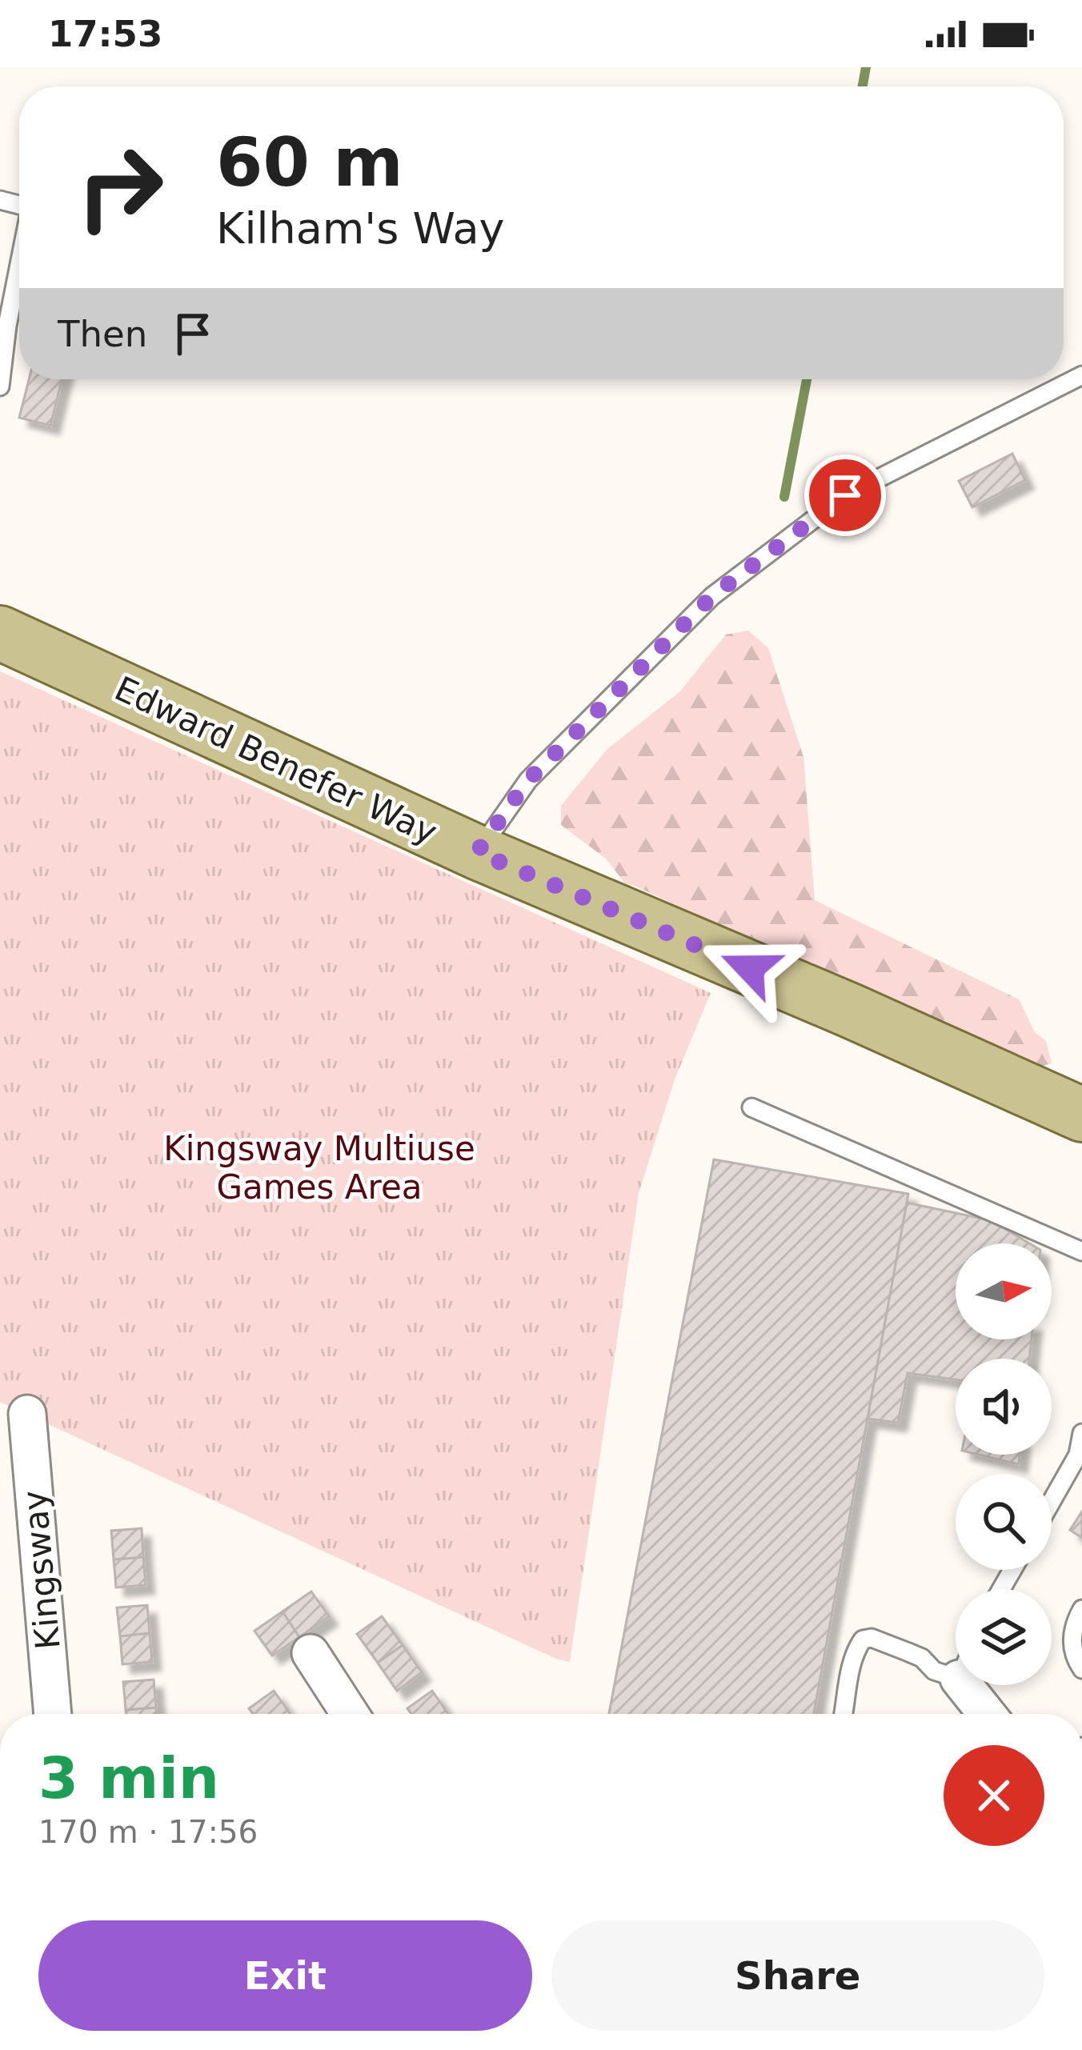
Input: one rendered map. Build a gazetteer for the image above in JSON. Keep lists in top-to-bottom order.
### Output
{
  "streets": {
    "main road": ["Edward Benefer Way"],
    "street": ["Kingsway"]
  },
  "parks": ["Kingsway Multiuse Games Area"],
  "north": "right",
  "page": {
    "status": "17:53",
    "turn": ["60 m", "Kilham's Way"],
    "then": "Then",
    "heading": ["3 min", "170 m · 17:56"],
    "buttons": ["Exit", "Share"]
  }
}
